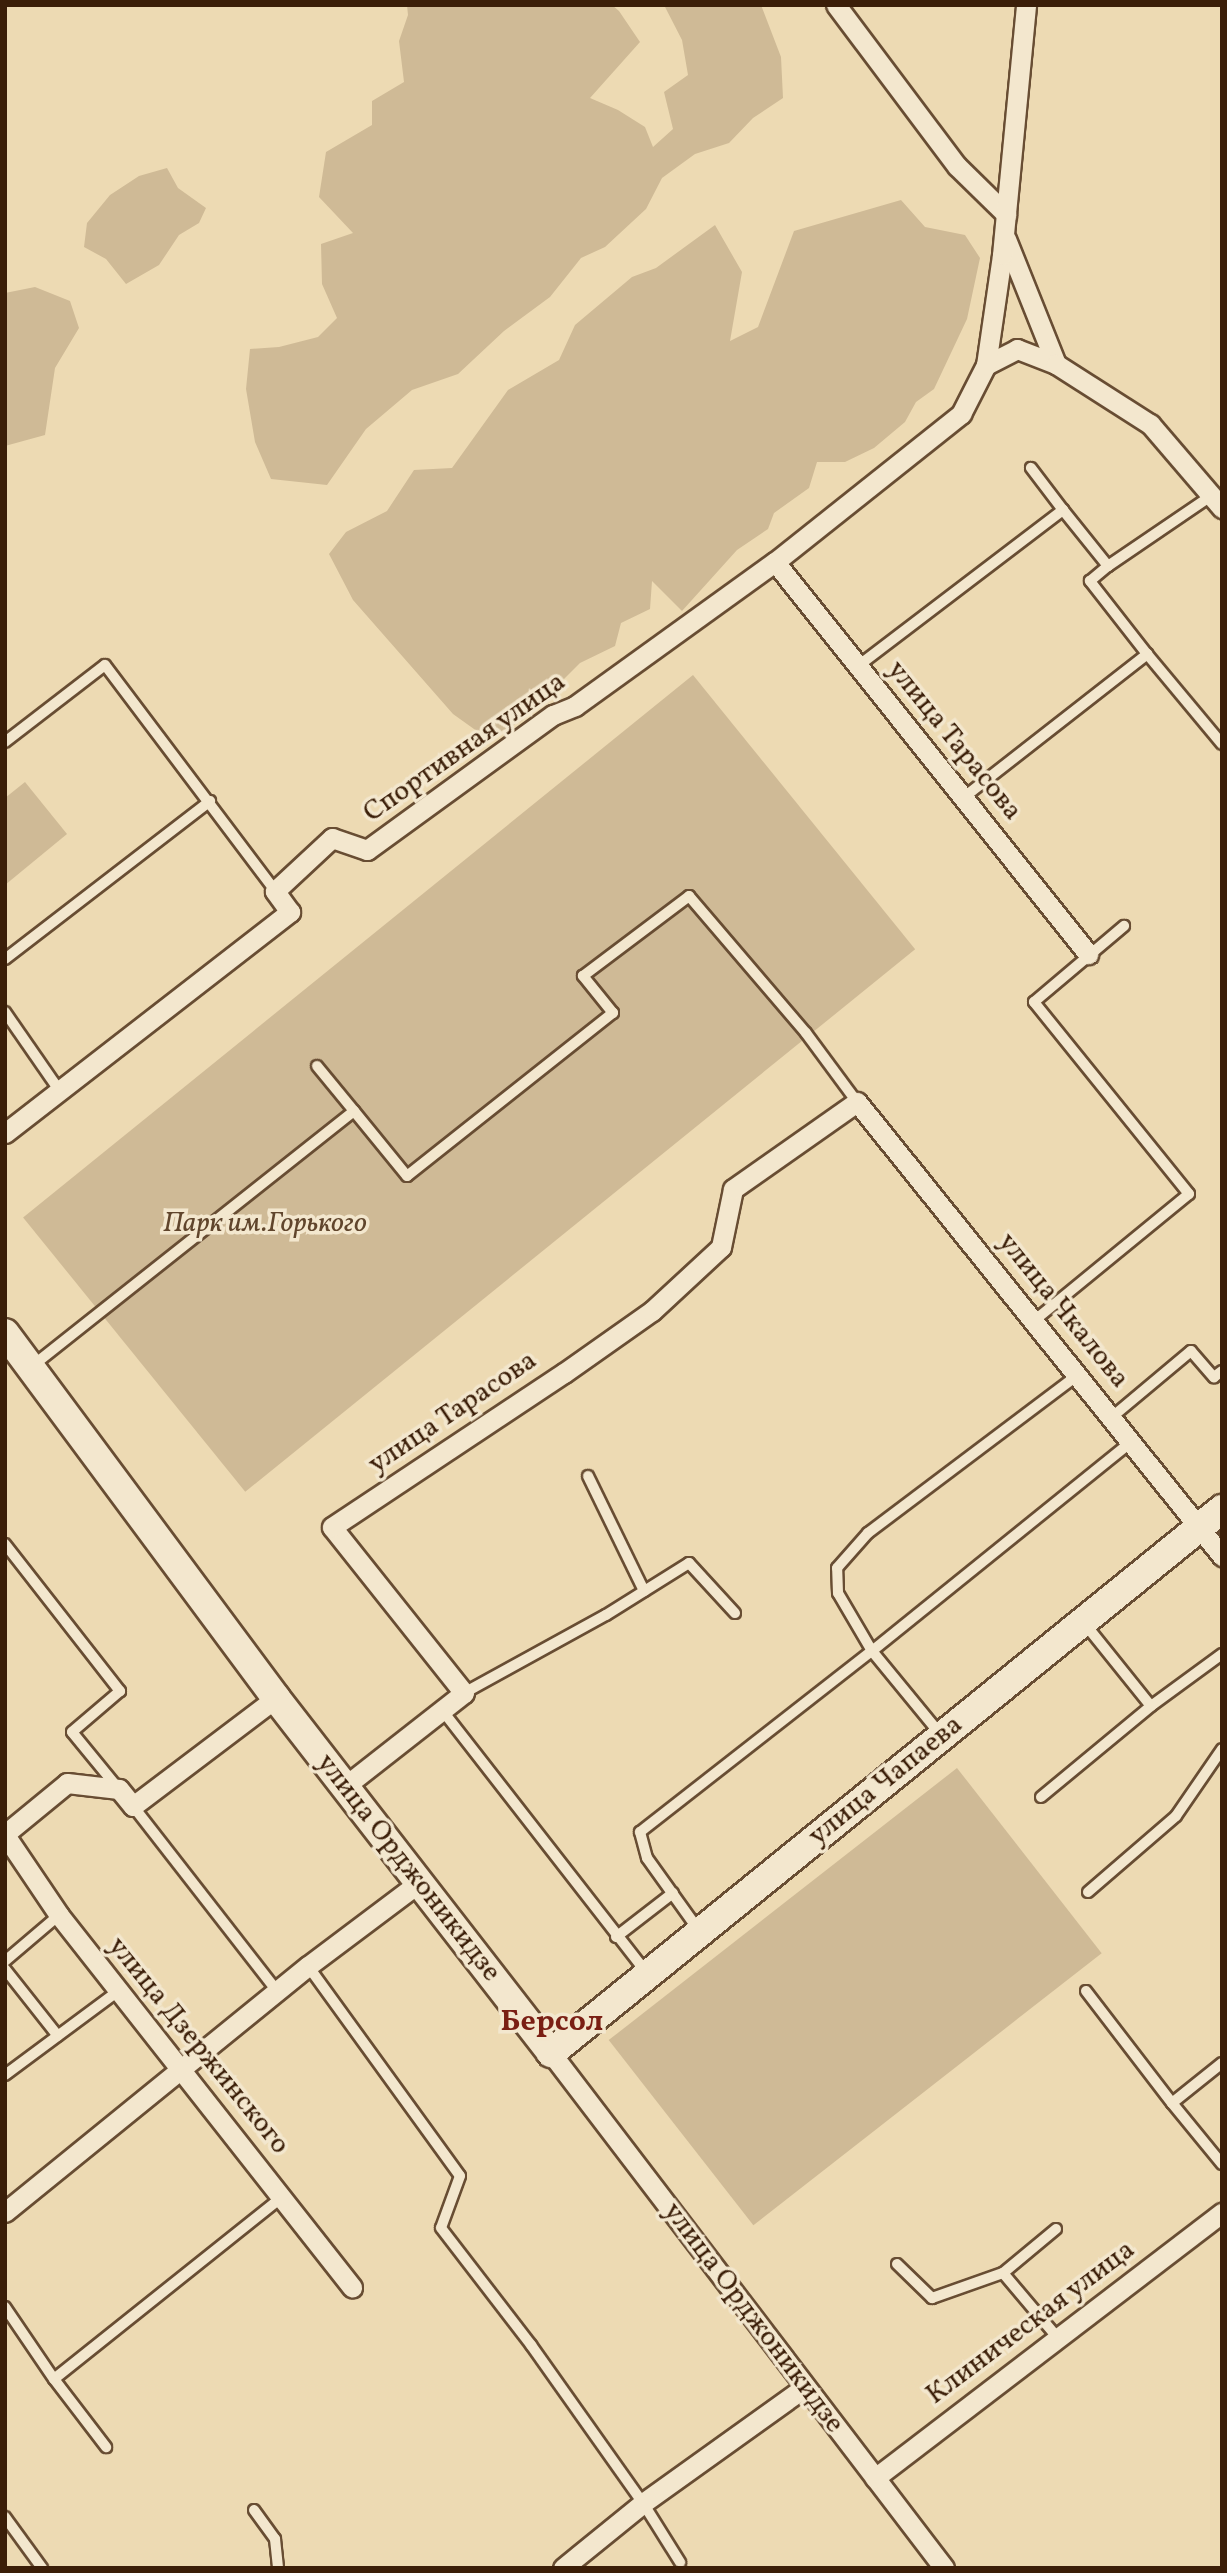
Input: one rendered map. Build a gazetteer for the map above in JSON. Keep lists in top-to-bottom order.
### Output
{
  "streets": {
    "street": [
      "улица Тарасова",
      "Спортивная улица",
      "улица Чкалова",
      "улица Чапаева",
      "улица Орджоникидзе",
      "улица Дзержинского",
      "Клиническая улица"
    ]
  },
  "crossings": [
    ["улица Тарасова", "Спортивная улица"],
    ["улица Тарасова", "улица Чкалова"],
    ["улица Чкалова", "улица Чапаева"],
    ["улица Чапаева", "улица Орджоникидзе"],
    ["улица Орджоникидзе", "Клиническая улица"]
  ],
  "districts": ["Берсол"],
  "parks": ["Парк им.Горького"]
}
